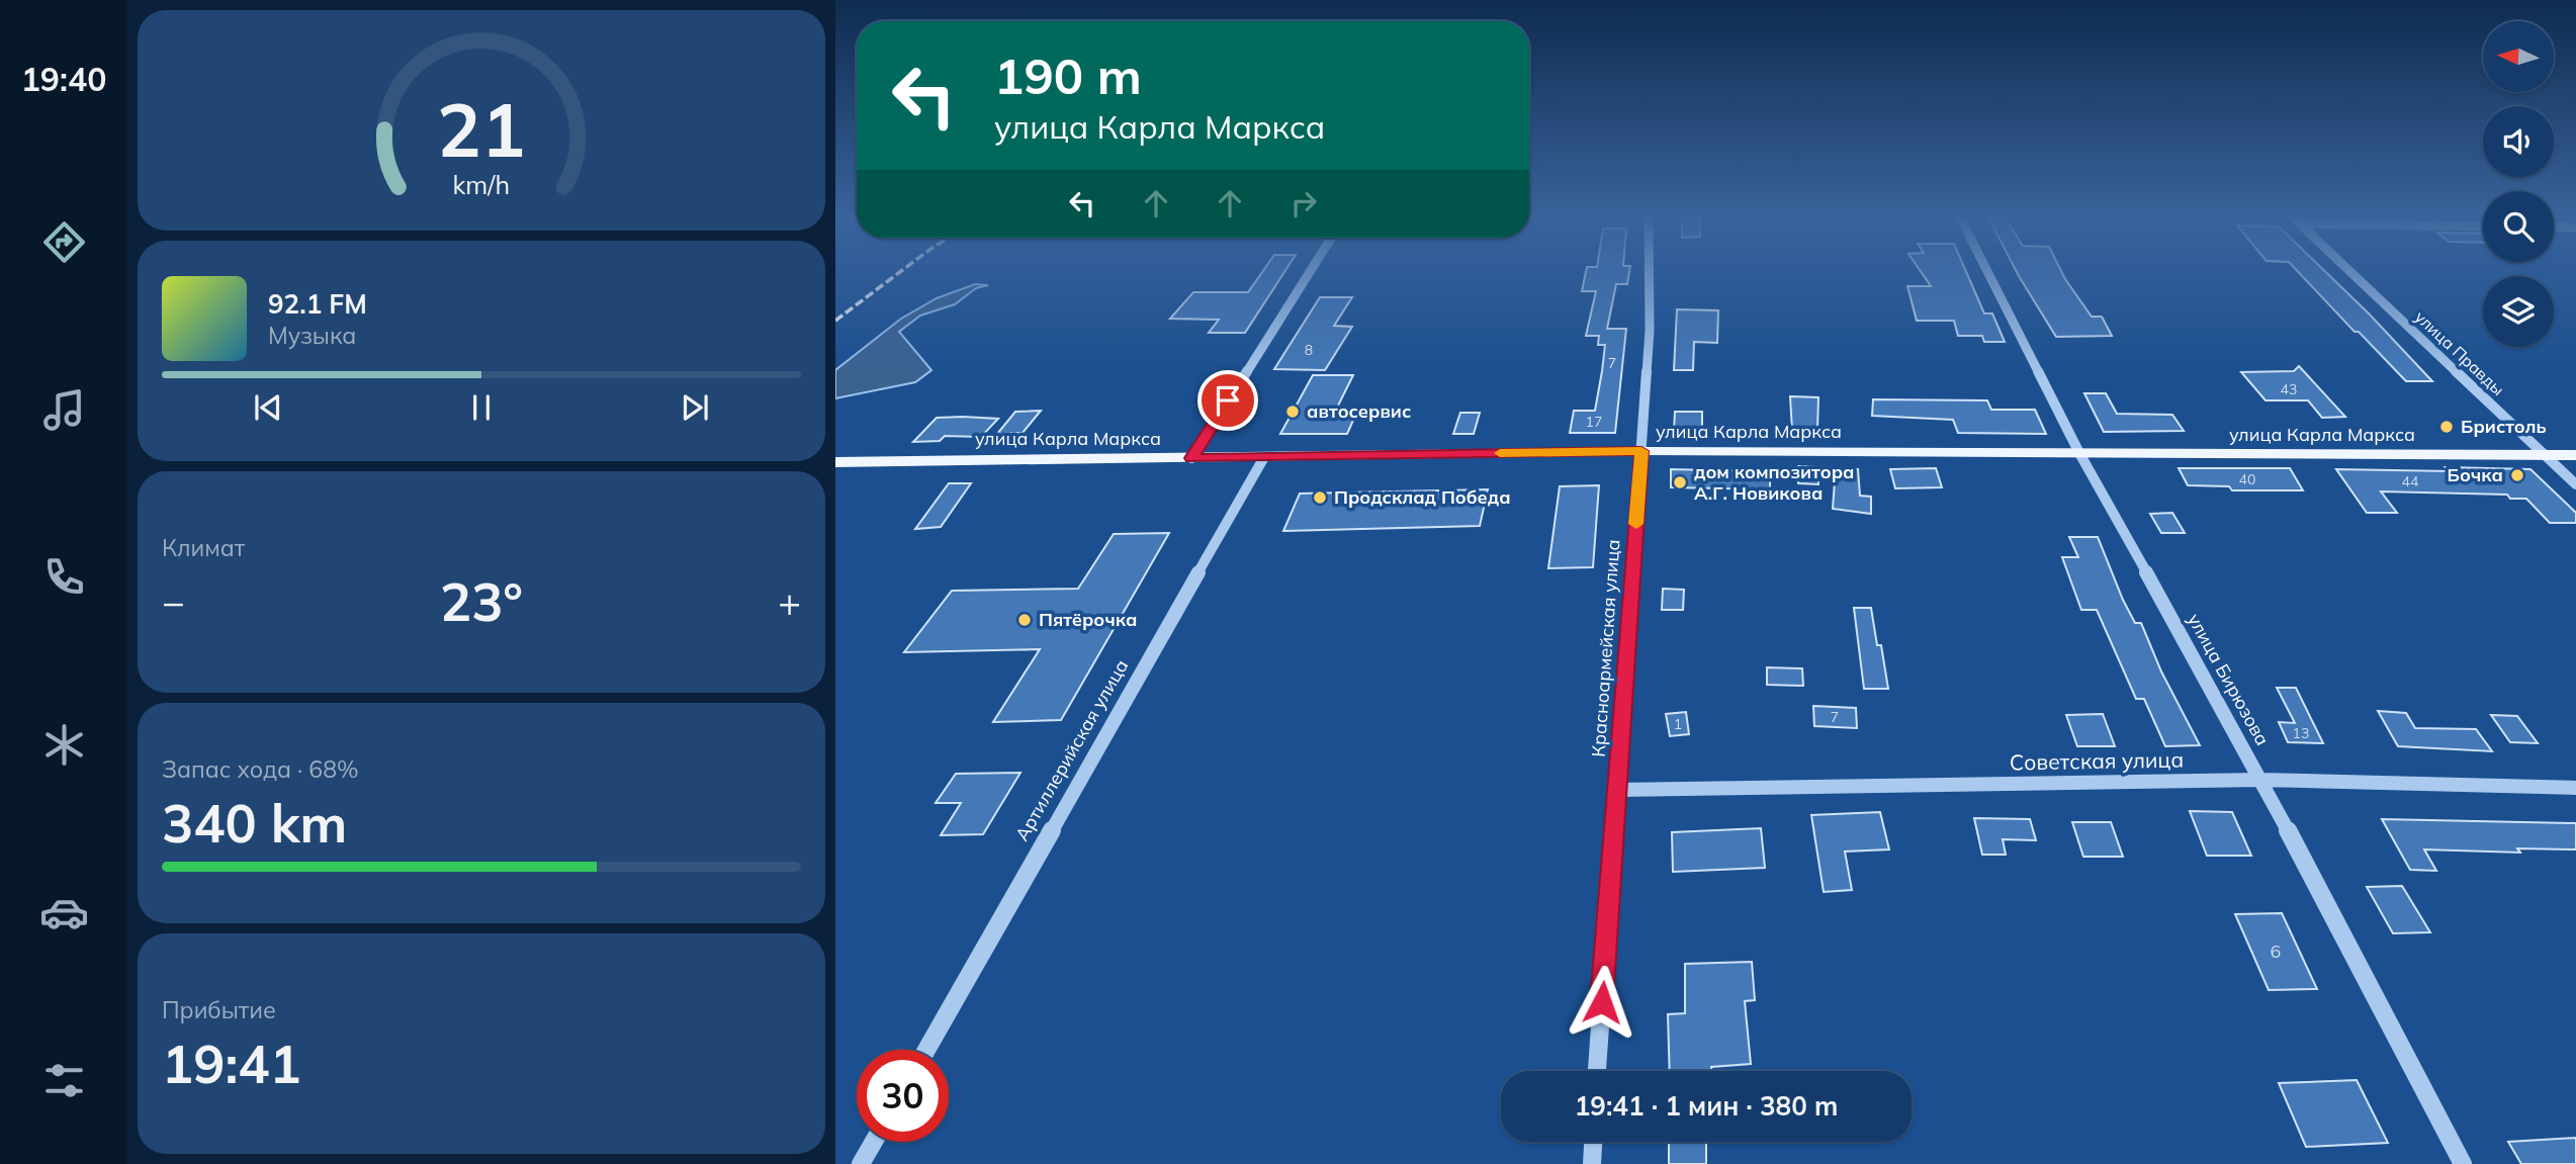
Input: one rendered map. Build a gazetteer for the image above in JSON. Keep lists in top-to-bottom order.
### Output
{
  "streets": {
    "main road": ["улица Карла Маркса"],
    "street": [
      "улица Правды",
      "Красноармейская улица",
      "улица Бирюзова",
      "Артиллерийская улица",
      "Советская улица"
    ]
  },
  "crossings": [
    ["улица Правды", "улица Карла Маркса"],
    ["улица Карла Маркса", "Красноармейская улица"],
    ["улица Карла Маркса", "улица Бирюзова"],
    ["улица Карла Маркса", "Артиллерийская улица"],
    ["Красноармейская улица", "Советская улица"],
    ["улица Бирюзова", "Советская улица"]
  ],
  "places": [
    "автосервис",
    "Бристоль",
    "Бочка",
    "дом композитора А.Г. Новикова",
    "Продсклад Победа",
    "Пятёрочка"
  ],
  "house_numbers": [
    "8",
    "7",
    "43",
    "17",
    "40",
    "44",
    "7",
    "1",
    "13",
    "6"
  ],
  "north": "left",
  "page": {
    "tabs": "19:40",
    "turn": ["190 m", "улица Карла Маркса"],
    "song": ["92.1 FM", "Музыка"],
    "tile": [
      "Климат",
      ["Запас хода · 68%", "340 km"],
      ["Прибытие", "19:41"]
    ],
    "heat": ["−", "23°", "+"],
    "limit": "30",
    "trip": "19:41 · 1 мин · 380 m",
    "gauge": ["21", "km/h"]
  }
}
